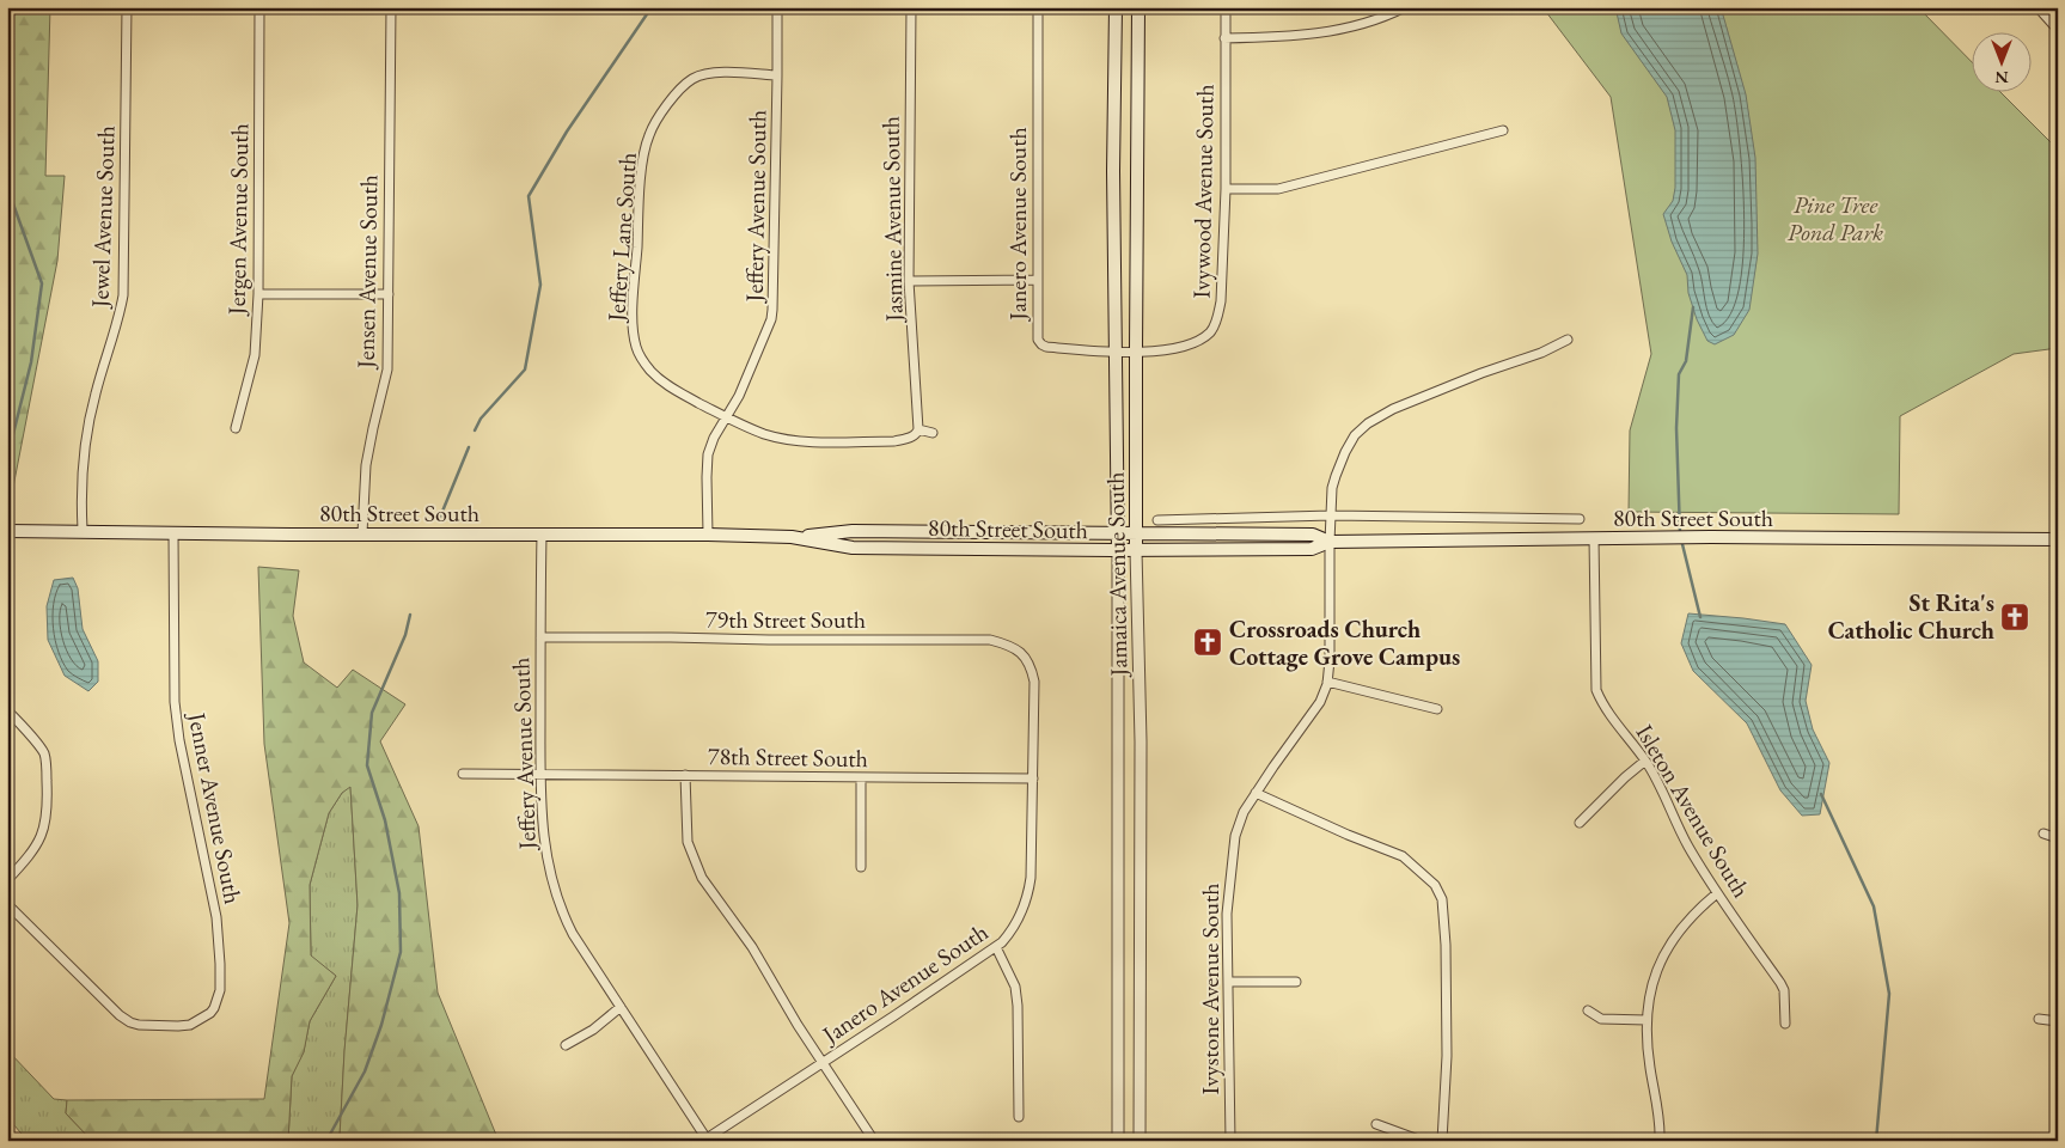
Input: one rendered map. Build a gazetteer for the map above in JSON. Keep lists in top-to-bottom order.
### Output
{
  "streets": {
    "main road": ["80th Street South", "Jamaica Avenue South"],
    "street": [
      "Ivywood Avenue South",
      "Jeffery Avenue South",
      "Jewel Avenue South",
      "Jergen Avenue South",
      "Jasmine Avenue South",
      "Janero Avenue South",
      "Jeffery Lane South",
      "Jensen Avenue South",
      "79th Street South",
      "78th Street South",
      "Jenner Avenue South",
      "Isleton Avenue South",
      "Ivystone Avenue South"
    ]
  },
  "crossings": [
    ["Ivywood Avenue South", "Janero Avenue South"],
    ["Ivywood Avenue South", "Jamaica Avenue South"],
    ["Jeffery Avenue South", "Janero Avenue South"],
    ["Jeffery Avenue South", "Jeffery Lane South"],
    ["Jeffery Avenue South", "80th Street South"],
    ["Jeffery Avenue South", "79th Street South"],
    ["Jeffery Avenue South", "78th Street South"],
    ["Jewel Avenue South", "80th Street South"],
    ["Jasmine Avenue South", "Jeffery Lane South"],
    ["Janero Avenue South", "Jamaica Avenue South"],
    ["Janero Avenue South", "79th Street South"],
    ["Janero Avenue South", "78th Street South"],
    ["Jensen Avenue South", "80th Street South"],
    ["80th Street South", "Jamaica Avenue South"],
    ["80th Street South", "Jenner Avenue South"],
    ["80th Street South", "Isleton Avenue South"],
    ["80th Street South", "Ivystone Avenue South"]
  ],
  "parks": ["Pine Tree Pond Park"],
  "places": {
    "church": ["St Rita's Catholic Church", "Crossroads Church Cottage Grove Campus"]
  },
  "north": "bottom"
}
